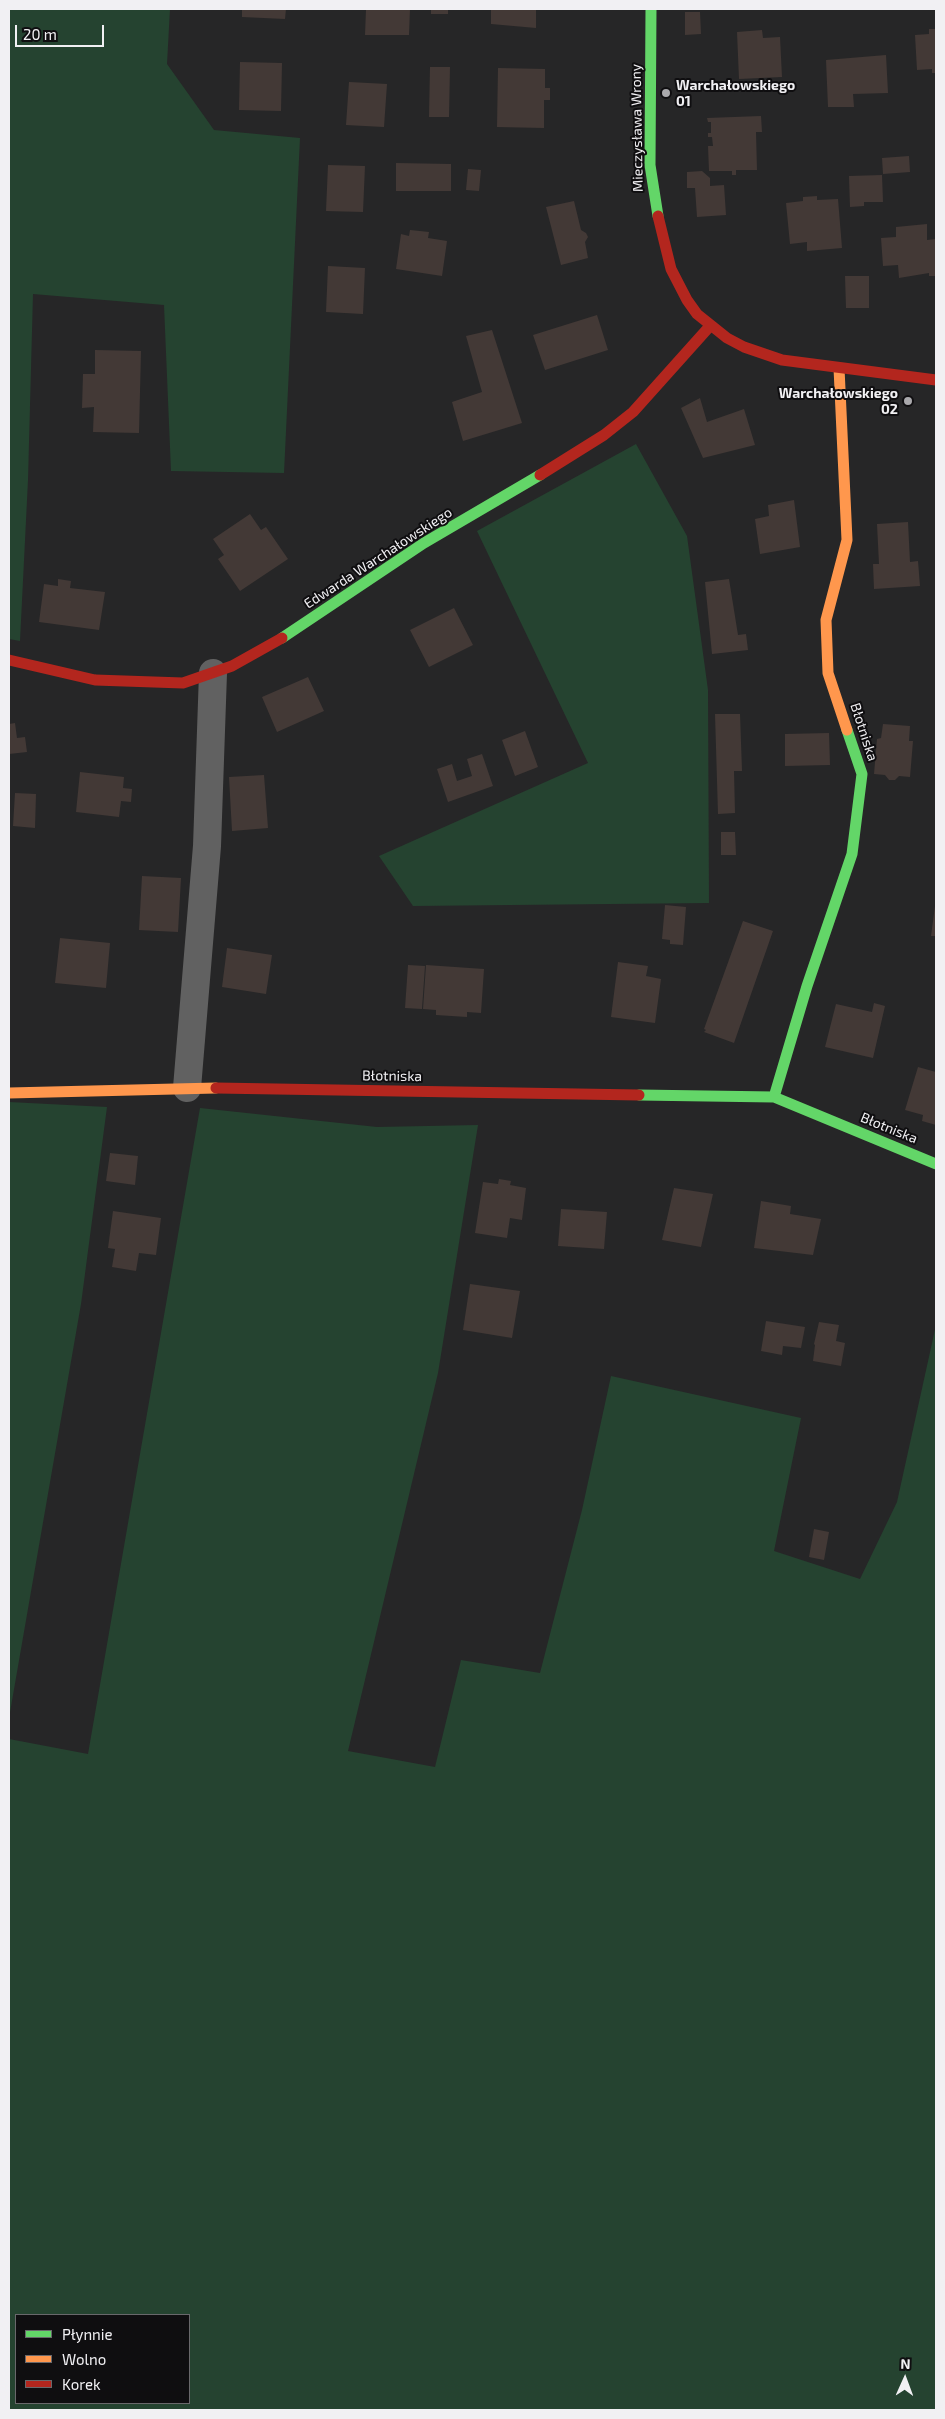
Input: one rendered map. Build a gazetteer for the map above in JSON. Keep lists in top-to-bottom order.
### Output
{
  "streets": {
    "street": ["Mieczysława Wrony", "Edwarda Warchałowskiego", "Błotniska"]
  },
  "crossings": [
    ["Mieczysława Wrony", "Edwarda Warchałowskiego"],
    ["Mieczysława Wrony", "Błotniska"]
  ],
  "places": ["Warchałowskiego 01", "Warchałowskiego 02"],
  "legend": ["Płynnie", "Wolno", "Korek"],
  "scale_bar": "20 m",
  "north": "top"
}
